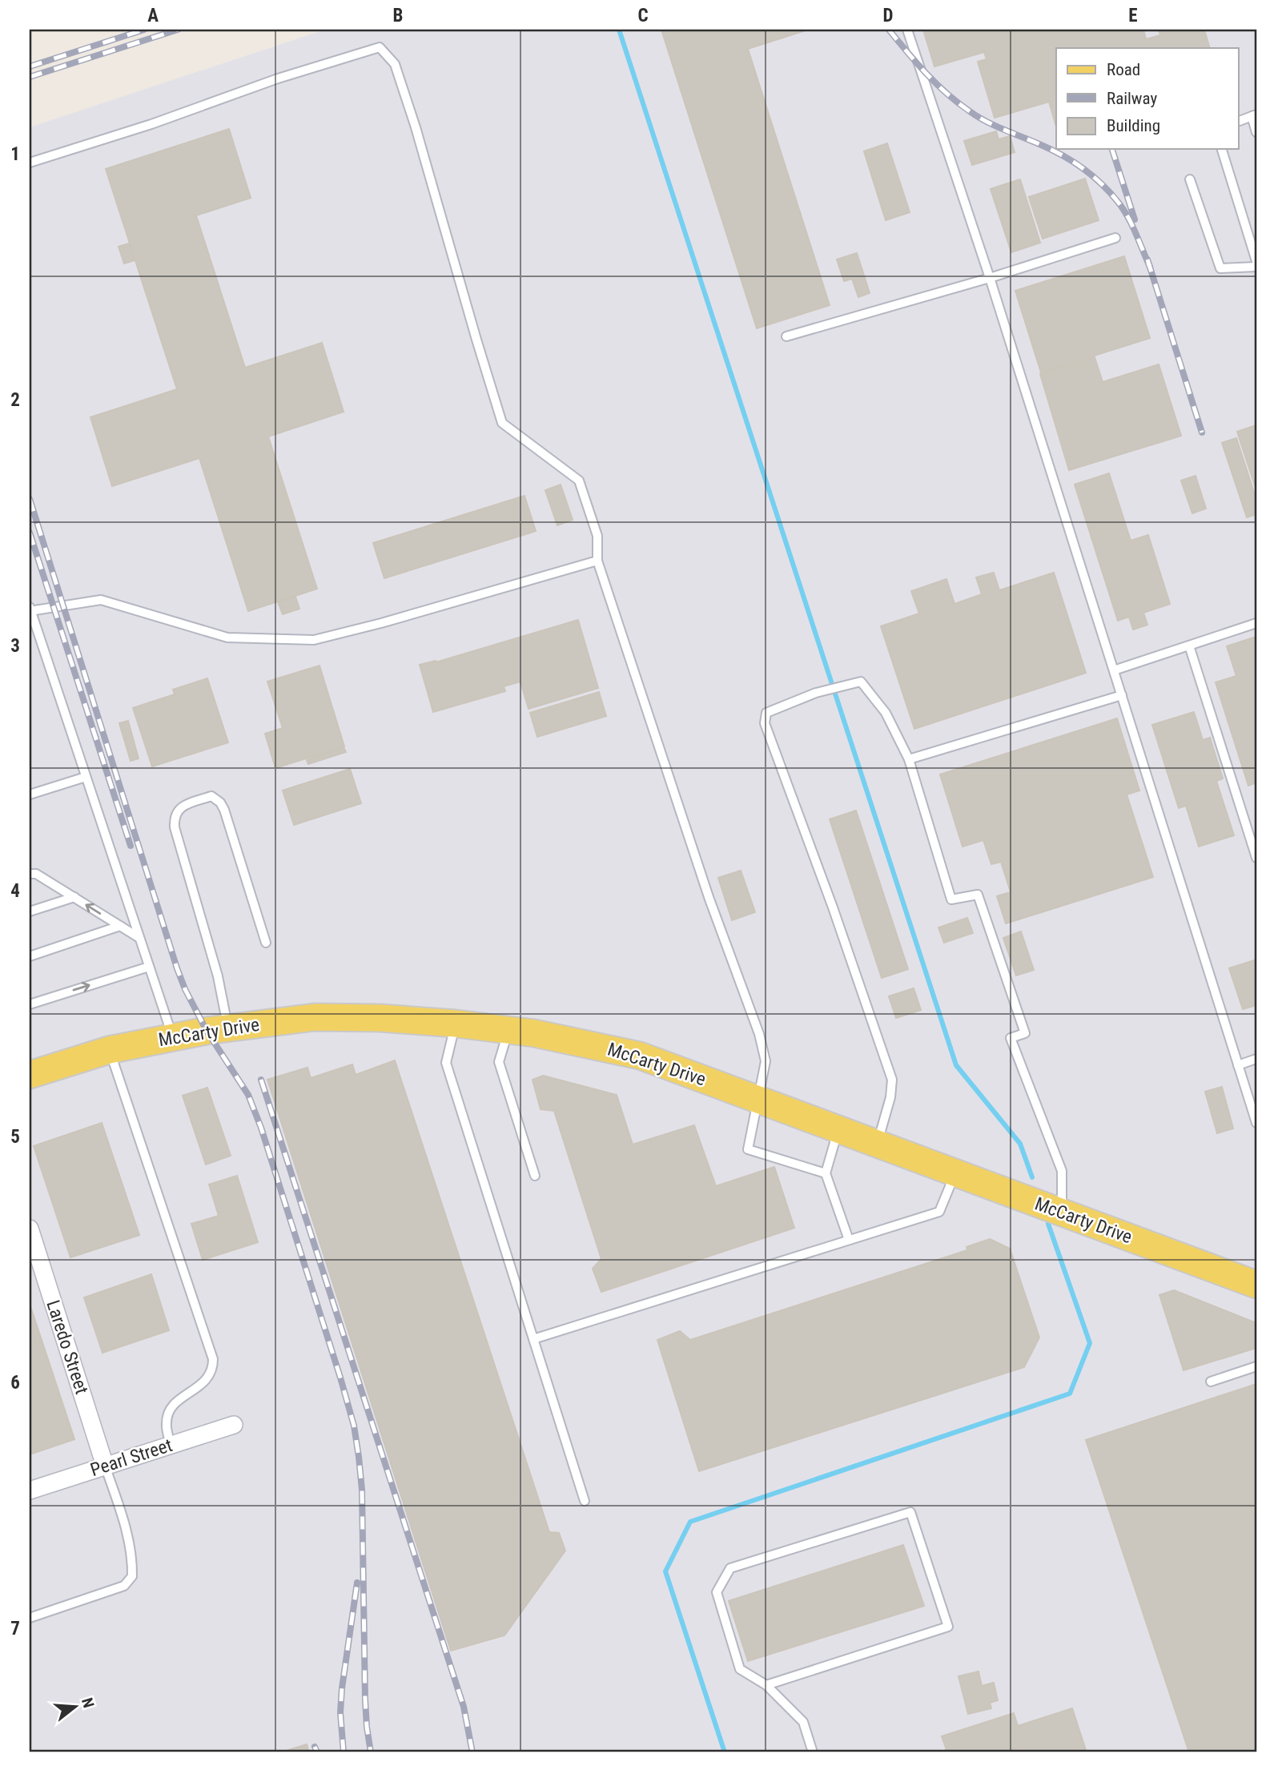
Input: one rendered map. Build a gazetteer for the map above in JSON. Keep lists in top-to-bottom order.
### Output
{
  "streets": {
    "main road": ["McCarty Drive"],
    "street": ["Laredo Street", "Pearl Street"]
  },
  "crossings": [
    ["Laredo Street", "Pearl Street"]
  ],
  "legend": ["Road", "Railway", "Building"],
  "north": "right",
  "grid": {
    "columns": [
      "A",
      "B",
      "C",
      "D",
      "E"
    ],
    "rows": [
      "1",
      "2",
      "3",
      "4",
      "5",
      "6",
      "7"
    ]
  }
}
